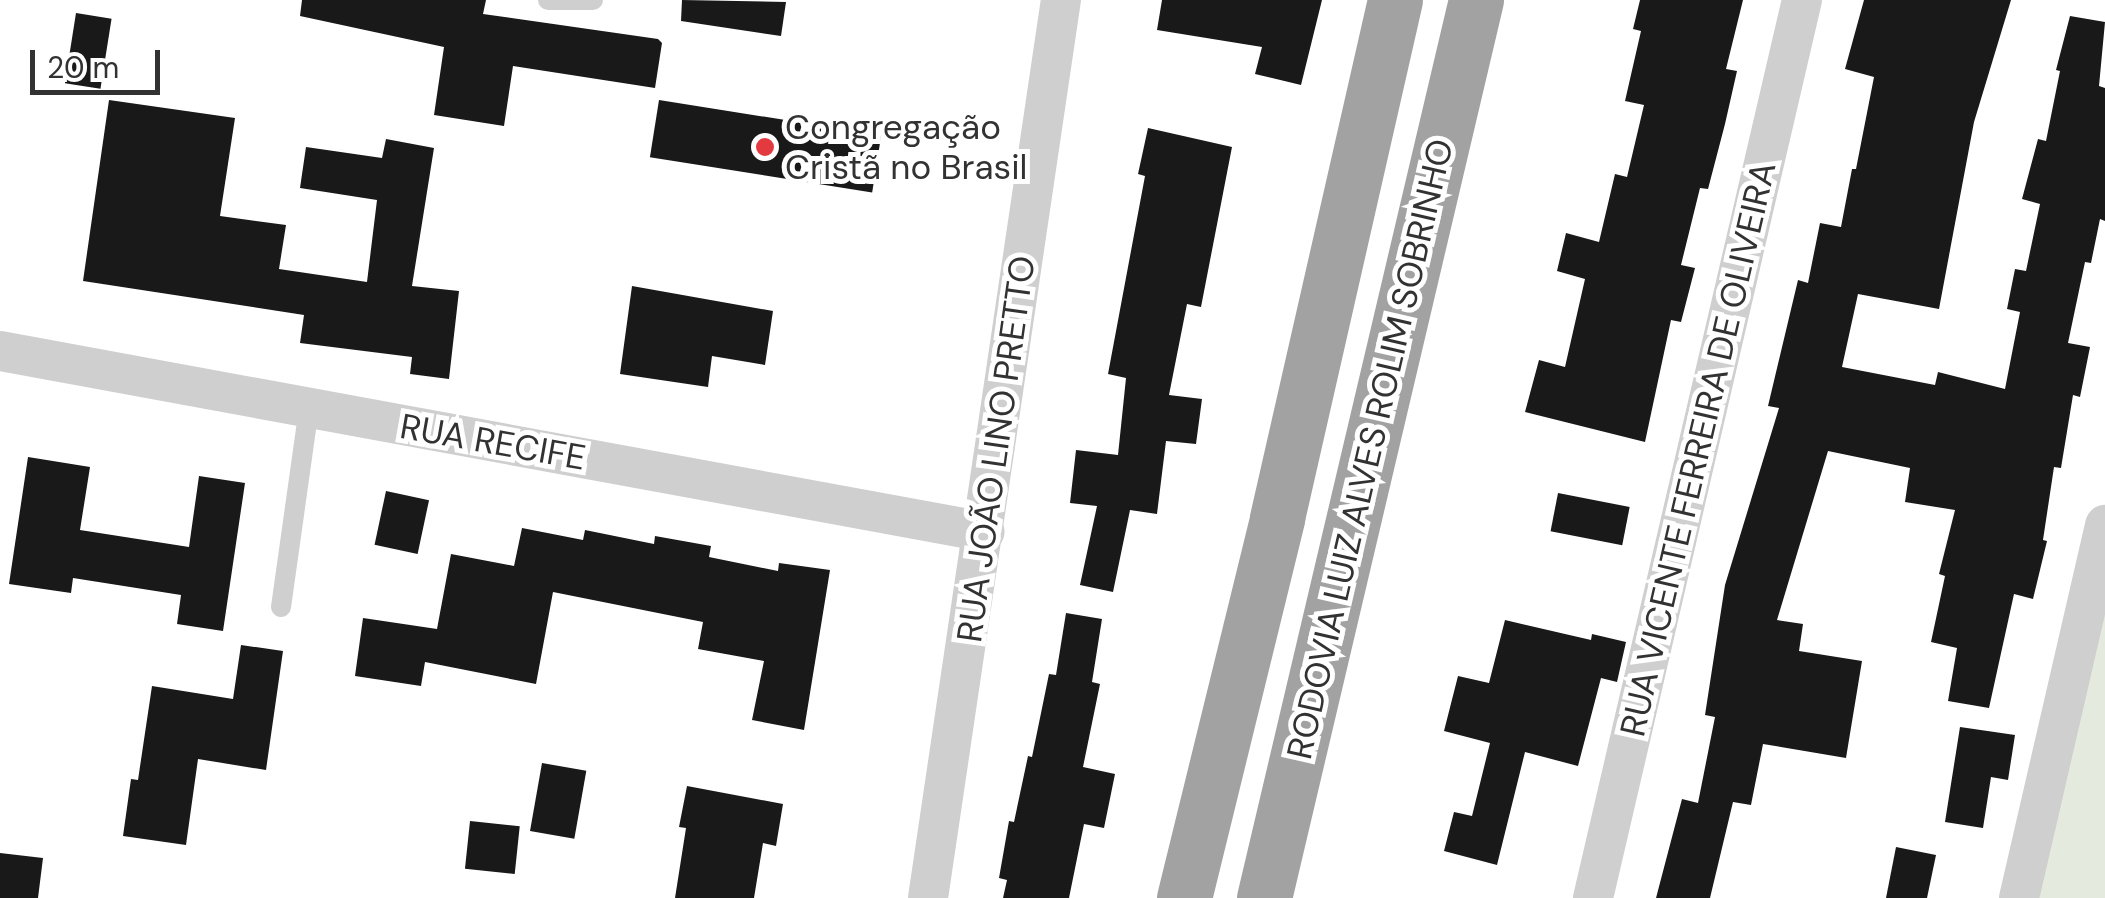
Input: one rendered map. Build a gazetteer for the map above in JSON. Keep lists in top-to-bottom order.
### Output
{
  "streets": {
    "highway": ["RODOVIA LUIZ ALVES ROLIM SOBRINHO"],
    "street": ["RUA RECIFE", "RUA JOÃO LINO PRETTO", "RUA VICENTE FERREIRA DE OLIVEIRA"]
  },
  "crossings": [
    ["RUA RECIFE", "RUA JOÃO LINO PRETTO"]
  ],
  "places": ["Congregação Cristã no Brasil"],
  "scale_bar": "20 m"
}
